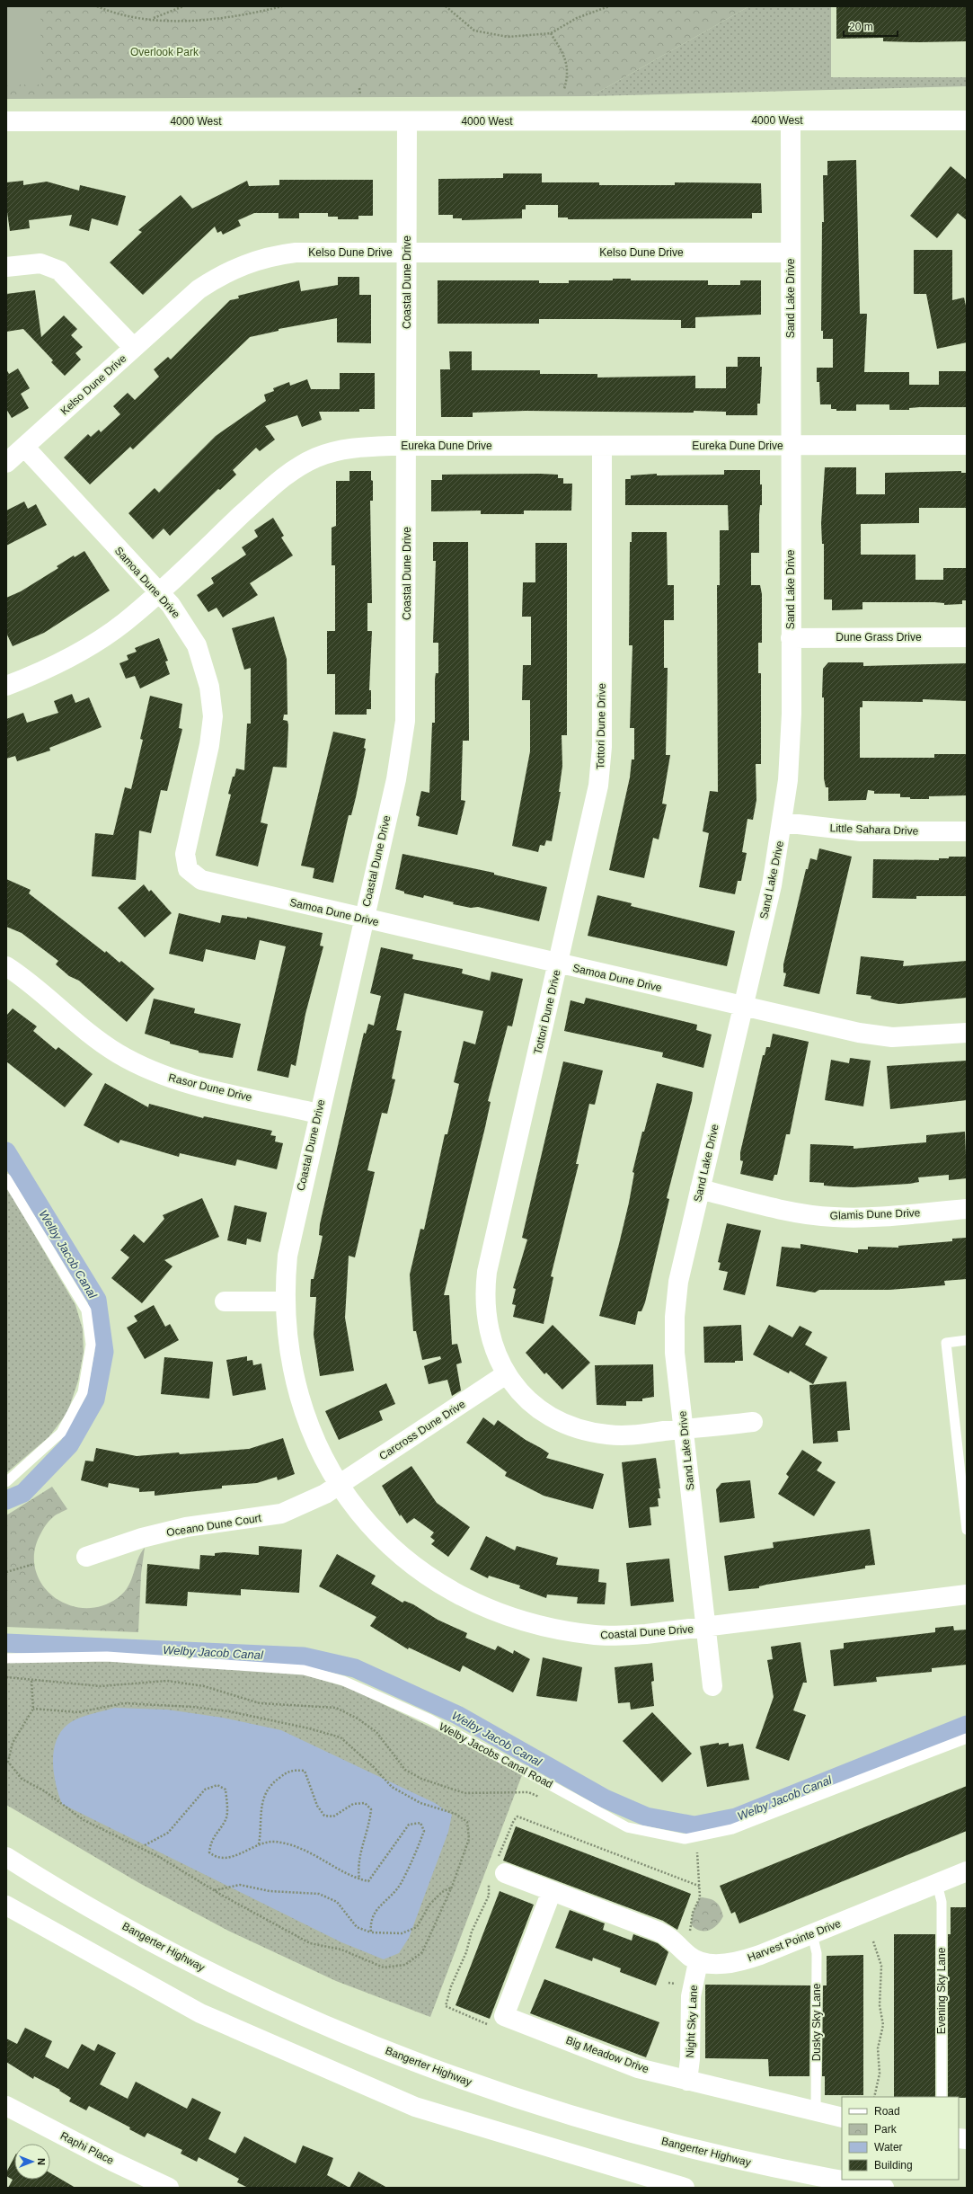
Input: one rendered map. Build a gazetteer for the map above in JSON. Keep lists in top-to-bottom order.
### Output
{
  "streets": {
    "main road": [
      "4000 West",
      "Kelso Dune Drive",
      "Coastal Dune Drive",
      "Sand Lake Drive",
      "Eureka Dune Drive",
      "Samoa Dune Drive",
      "Dune Grass Drive",
      "Tottori Dune Drive",
      "Little Sahara Drive",
      "Rasor Dune Drive",
      "Glamis Dune Drive",
      "Carcross Dune Drive",
      "Oceano Dune Court",
      "Harvest Pointe Drive",
      "Bangerter Highway",
      "Night Sky Lane",
      "Big Meadow Drive",
      "Raphi Place"
    ],
    "lane": ["Welby Jacobs Canal Road", "Evening Sky Lane", "Dusky Sky Lane"]
  },
  "crossings": [
    ["4000 West", "Coastal Dune Drive"],
    ["4000 West", "Sand Lake Drive"],
    ["Kelso Dune Drive", "Coastal Dune Drive"],
    ["Kelso Dune Drive", "Sand Lake Drive"],
    ["Kelso Dune Drive", "Samoa Dune Drive"],
    ["Coastal Dune Drive", "Sand Lake Drive"],
    ["Coastal Dune Drive", "Eureka Dune Drive"],
    ["Coastal Dune Drive", "Samoa Dune Drive"],
    ["Coastal Dune Drive", "Rasor Dune Drive"],
    ["Coastal Dune Drive", "Carcross Dune Drive"],
    ["Coastal Dune Drive", "Oceano Dune Court"],
    ["Sand Lake Drive", "Eureka Dune Drive"],
    ["Sand Lake Drive", "Samoa Dune Drive"],
    ["Sand Lake Drive", "Dune Grass Drive"],
    ["Sand Lake Drive", "Tottori Dune Drive"],
    ["Sand Lake Drive", "Little Sahara Drive"],
    ["Sand Lake Drive", "Glamis Dune Drive"],
    ["Eureka Dune Drive", "Samoa Dune Drive"],
    ["Eureka Dune Drive", "Tottori Dune Drive"],
    ["Samoa Dune Drive", "Tottori Dune Drive"],
    ["Tottori Dune Drive", "Carcross Dune Drive"],
    ["Carcross Dune Drive", "Oceano Dune Court"],
    ["Harvest Pointe Drive", "Evening Sky Lane"],
    ["Harvest Pointe Drive", "Night Sky Lane"],
    ["Harvest Pointe Drive", "Dusky Sky Lane"],
    ["Night Sky Lane", "Big Meadow Drive"],
    ["Dusky Sky Lane", "Big Meadow Drive"]
  ],
  "water": ["Welby Jacob Canal"],
  "parks": ["Overlook Park"],
  "legend": [
    "Road",
    "Park",
    "Water",
    "Building"
  ],
  "scale_bar": "20 m",
  "north": "right"
}
